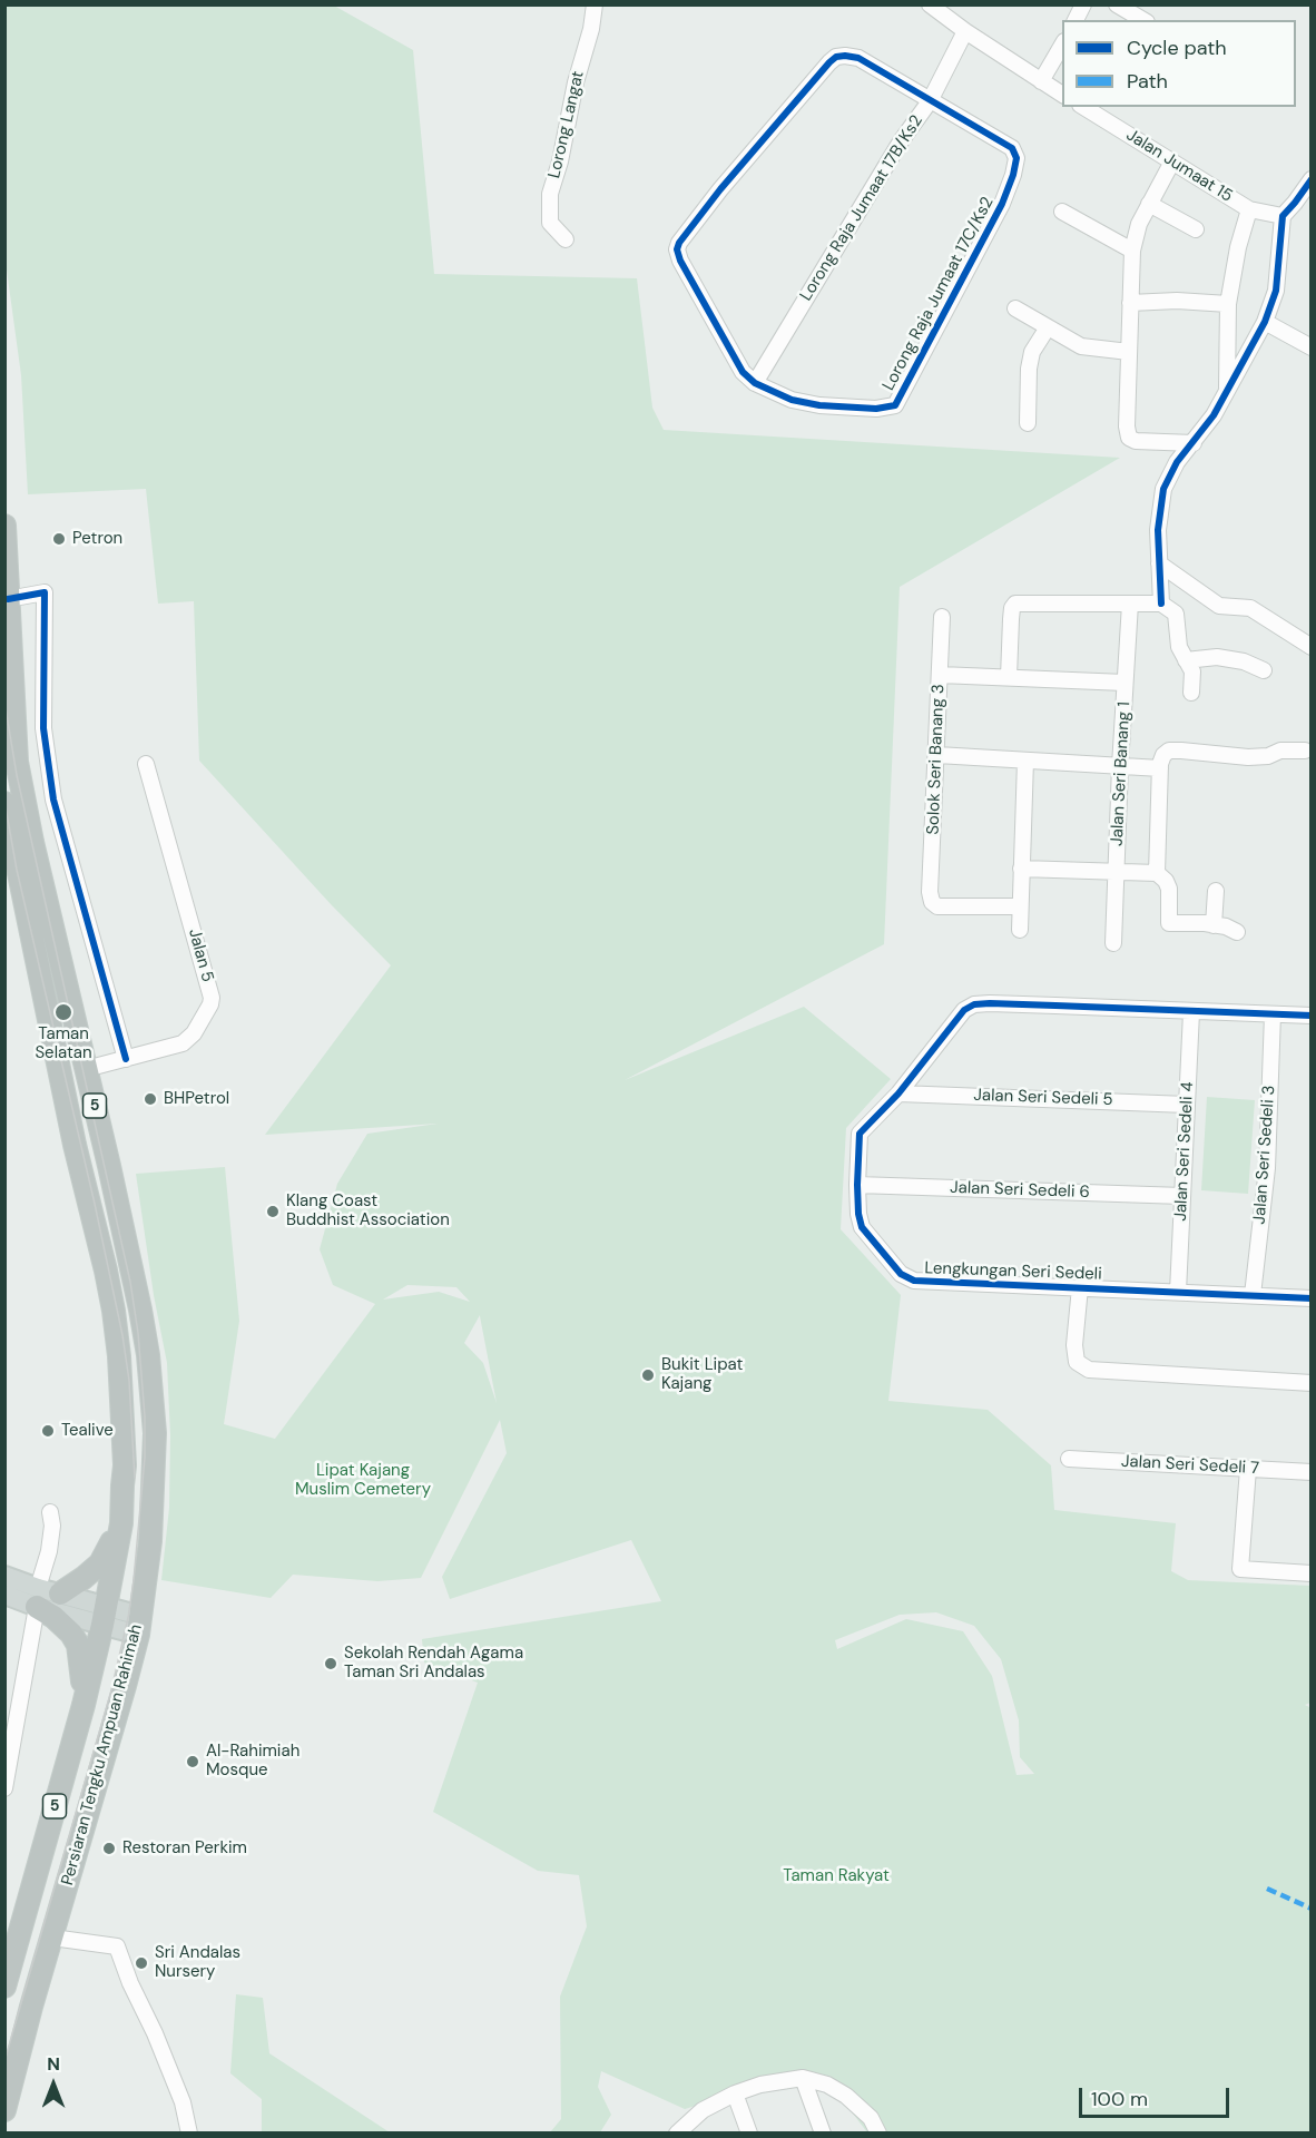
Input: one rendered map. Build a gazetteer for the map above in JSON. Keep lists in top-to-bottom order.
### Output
{
  "streets": {
    "highway": ["5", "Persiaran Tengku Ampuan Rahimah"],
    "street": [
      "Lorong Langat",
      "Jalan Jumaat 15",
      "Lorong Raja Jumaat 17B/Ks2",
      "Lorong Raja Jumaat 17C/Ks2",
      "Solok Seri Banang 3",
      "Jalan Seri Banang 1",
      "Jalan 5",
      "Jalan Seri Sedeli 5",
      "Jalan Seri Sedeli 4",
      "Jalan Seri Sedeli 3",
      "Jalan Seri Sedeli 6",
      "Lengkungan Seri Sedeli",
      "Jalan Seri Sedeli 7"
    ]
  },
  "crossings": [
    ["Lorong Raja Jumaat 17B/Ks2", "Lorong Raja Jumaat 17C/Ks2"],
    ["Jalan 5", "Persiaran Tengku Ampuan Rahimah"],
    ["Jalan Seri Sedeli 5", "Jalan Seri Sedeli 4"],
    ["Jalan Seri Sedeli 5", "Lengkungan Seri Sedeli"],
    ["Jalan Seri Sedeli 4", "Jalan Seri Sedeli 6"],
    ["Jalan Seri Sedeli 4", "Lengkungan Seri Sedeli"],
    ["Jalan Seri Sedeli 3", "Lengkungan Seri Sedeli"],
    ["Jalan Seri Sedeli 6", "Lengkungan Seri Sedeli"]
  ],
  "parks": ["Lipat Kajang Muslim Cemetery", "Taman Rakyat"],
  "places": [
    "Petron",
    "Taman Selatan",
    "BHPetrol",
    "Klang Coast Buddhist Association",
    "Bukit Lipat Kajang",
    "Tealive",
    "Sekolah Rendah Agama Taman Sri Andalas",
    "Al-Rahimiah Mosque",
    "Restoran Perkim",
    "Sri Andalas Nursery"
  ],
  "legend": ["Cycle path", "Path"],
  "scale_bar": "100 m",
  "north": "top"
}
